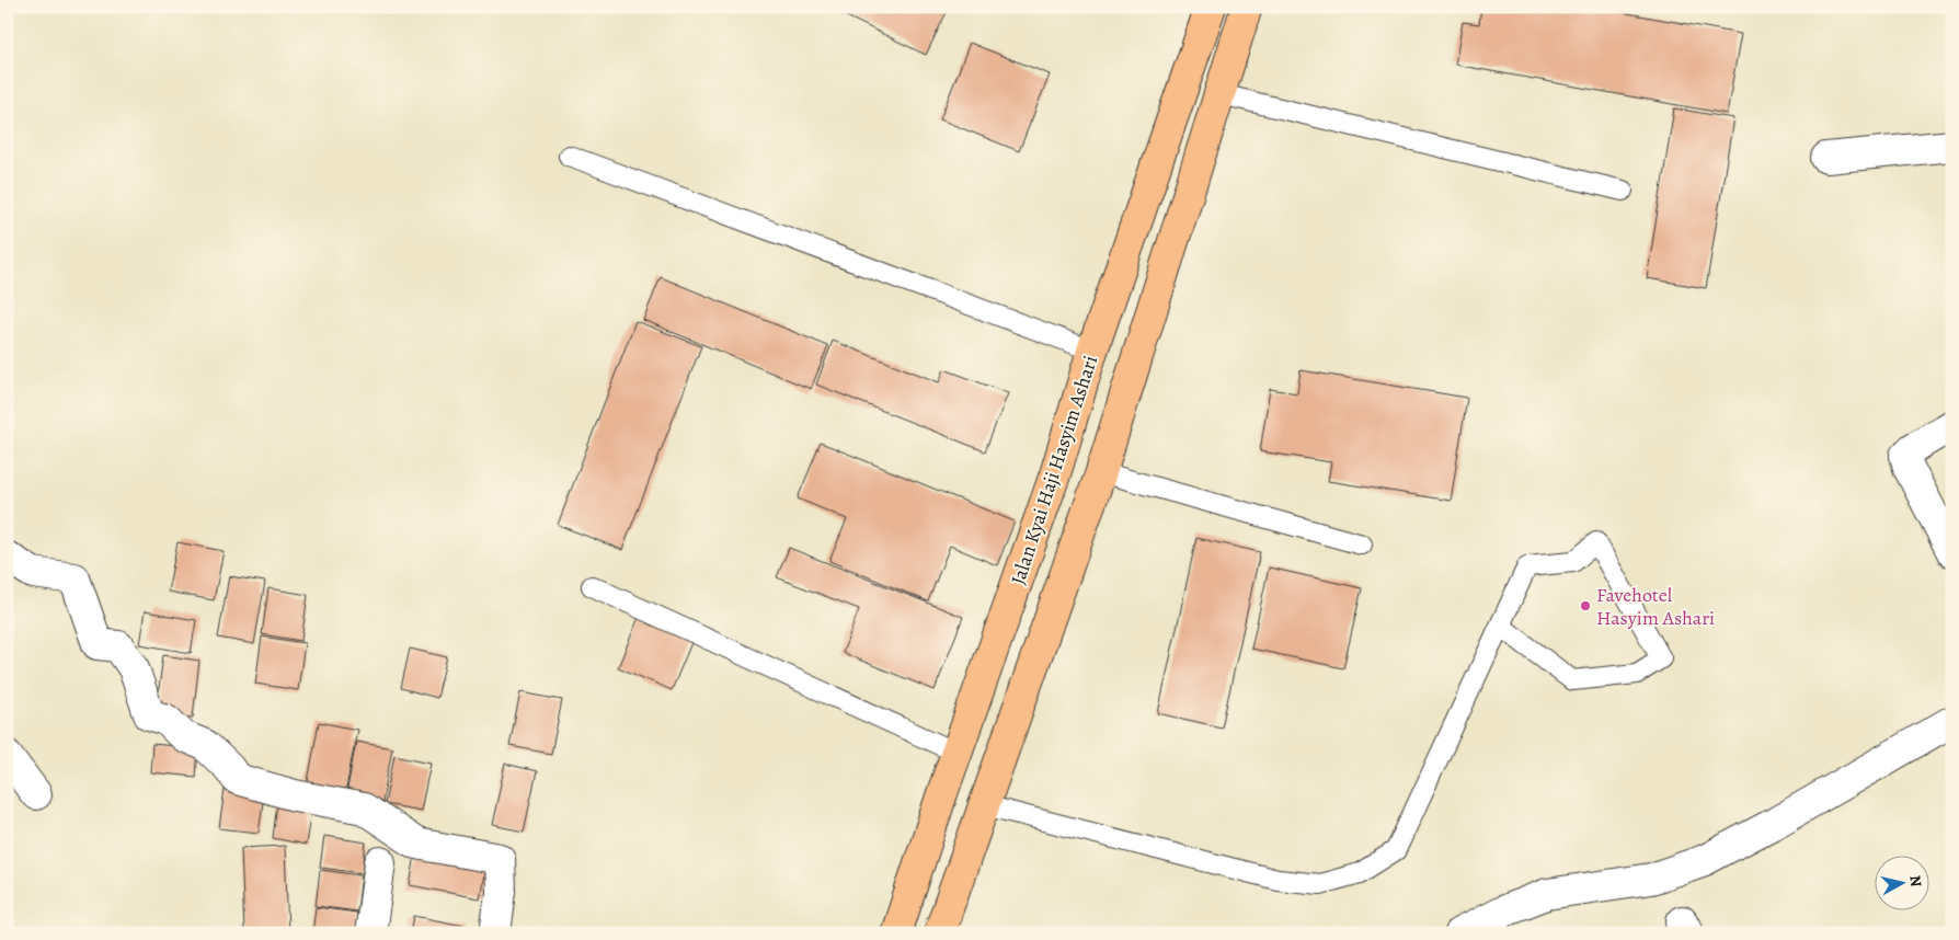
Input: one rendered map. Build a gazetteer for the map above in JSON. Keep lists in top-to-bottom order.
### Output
{
  "streets": {
    "main road": ["Jalan Kyai Haji Hasyim Ashari"]
  },
  "places": ["Favehotel Hasyim Ashari"],
  "north": "right"
}
